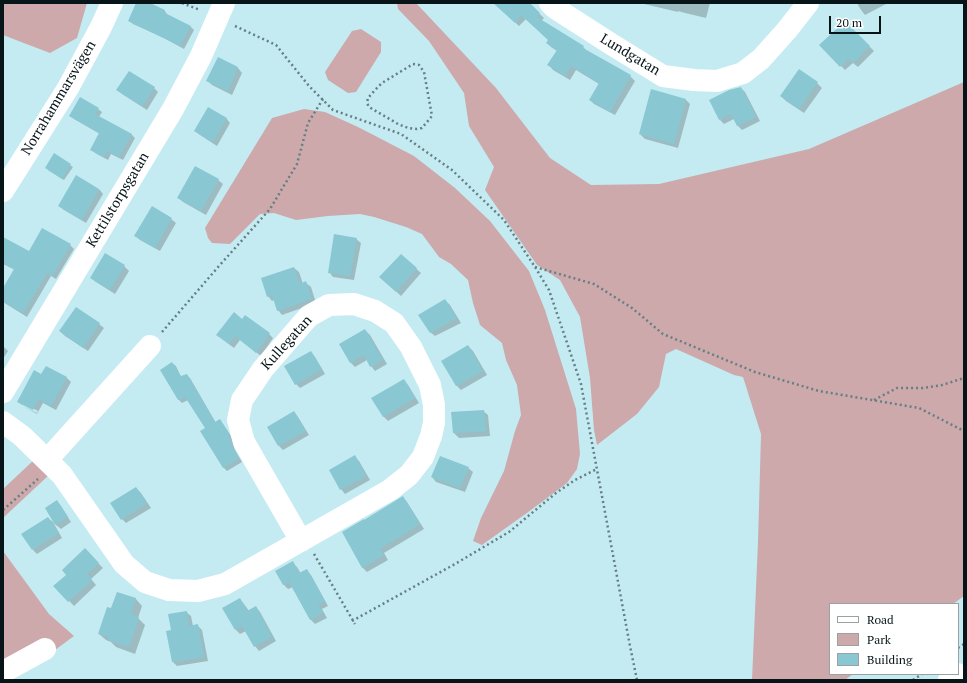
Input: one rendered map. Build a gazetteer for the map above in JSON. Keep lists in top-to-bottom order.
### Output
{
  "streets": {
    "street": [
      "Lundgatan",
      "Norrahammarsvägen",
      "Kettilstorpsgatan",
      "Kullegatan"
    ]
  },
  "legend": ["Road", "Park", "Building"],
  "scale_bar": "20 m"
}
